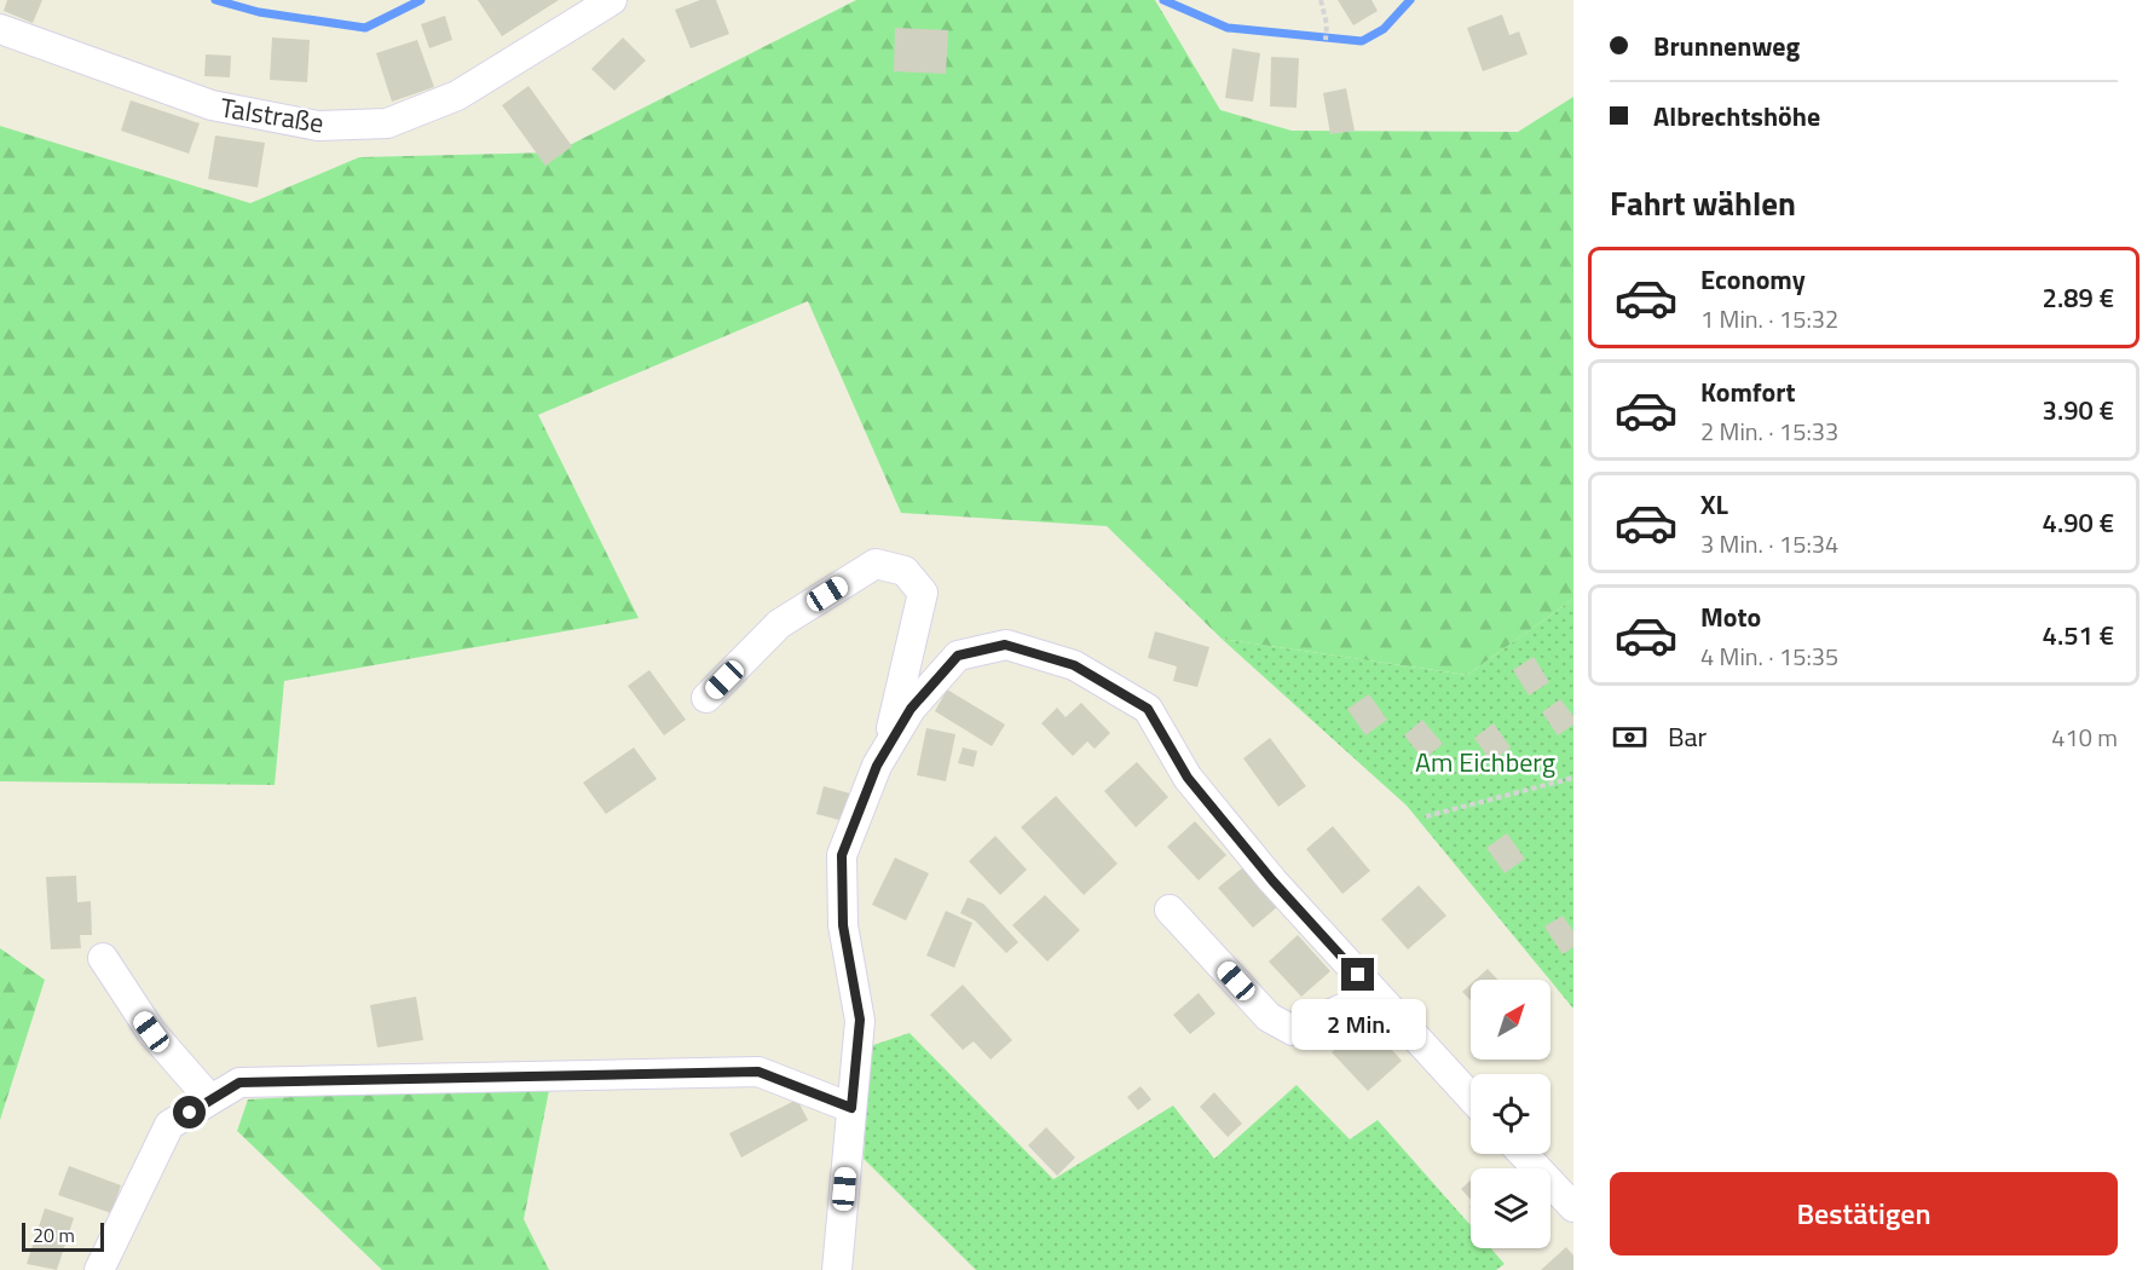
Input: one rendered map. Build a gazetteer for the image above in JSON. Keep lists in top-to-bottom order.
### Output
{
  "streets": {
    "street": ["Talstraße"]
  },
  "parks": ["Am Eichberg"],
  "scale_bar": "20 m",
  "north": "top right",
  "page": {
    "banner": ["Brunnenweg", "Albrechtshöhe"],
    "heading": "Fahrt wählen",
    "list": [
      {
        "name": "Economy",
        "note": "1 Min. · 15:32",
        "value": "2.89 €"
      },
      {
        "name": "Komfort",
        "note": "2 Min. · 15:33",
        "value": "3.90 €"
      },
      {
        "name": "XL",
        "note": "3 Min. · 15:34",
        "value": "4.90 €"
      },
      {
        "name": "Moto",
        "note": "4 Min. · 15:35",
        "value": "4.51 €"
      }
    ],
    "pay": ["Bar", "410 m"],
    "bubble": "2 Min.",
    "buttons": "Bestätigen",
    "scale": "20 m"
  }
}
